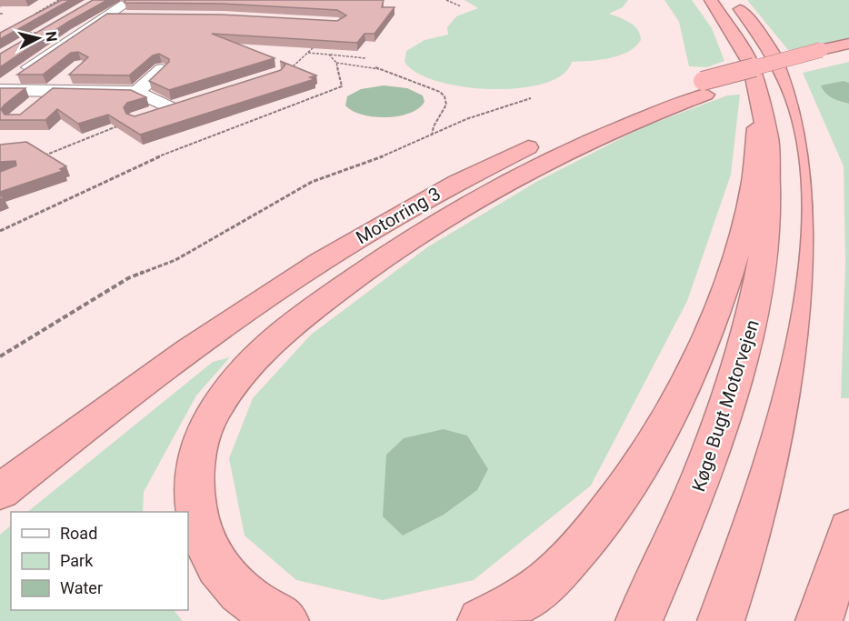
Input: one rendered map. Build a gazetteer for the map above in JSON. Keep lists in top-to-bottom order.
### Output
{
  "streets": {
    "highway": ["Motorring 3", "Køge Bugt Motorvejen"]
  },
  "legend": ["Road", "Park", "Water"],
  "north": "right"
}
